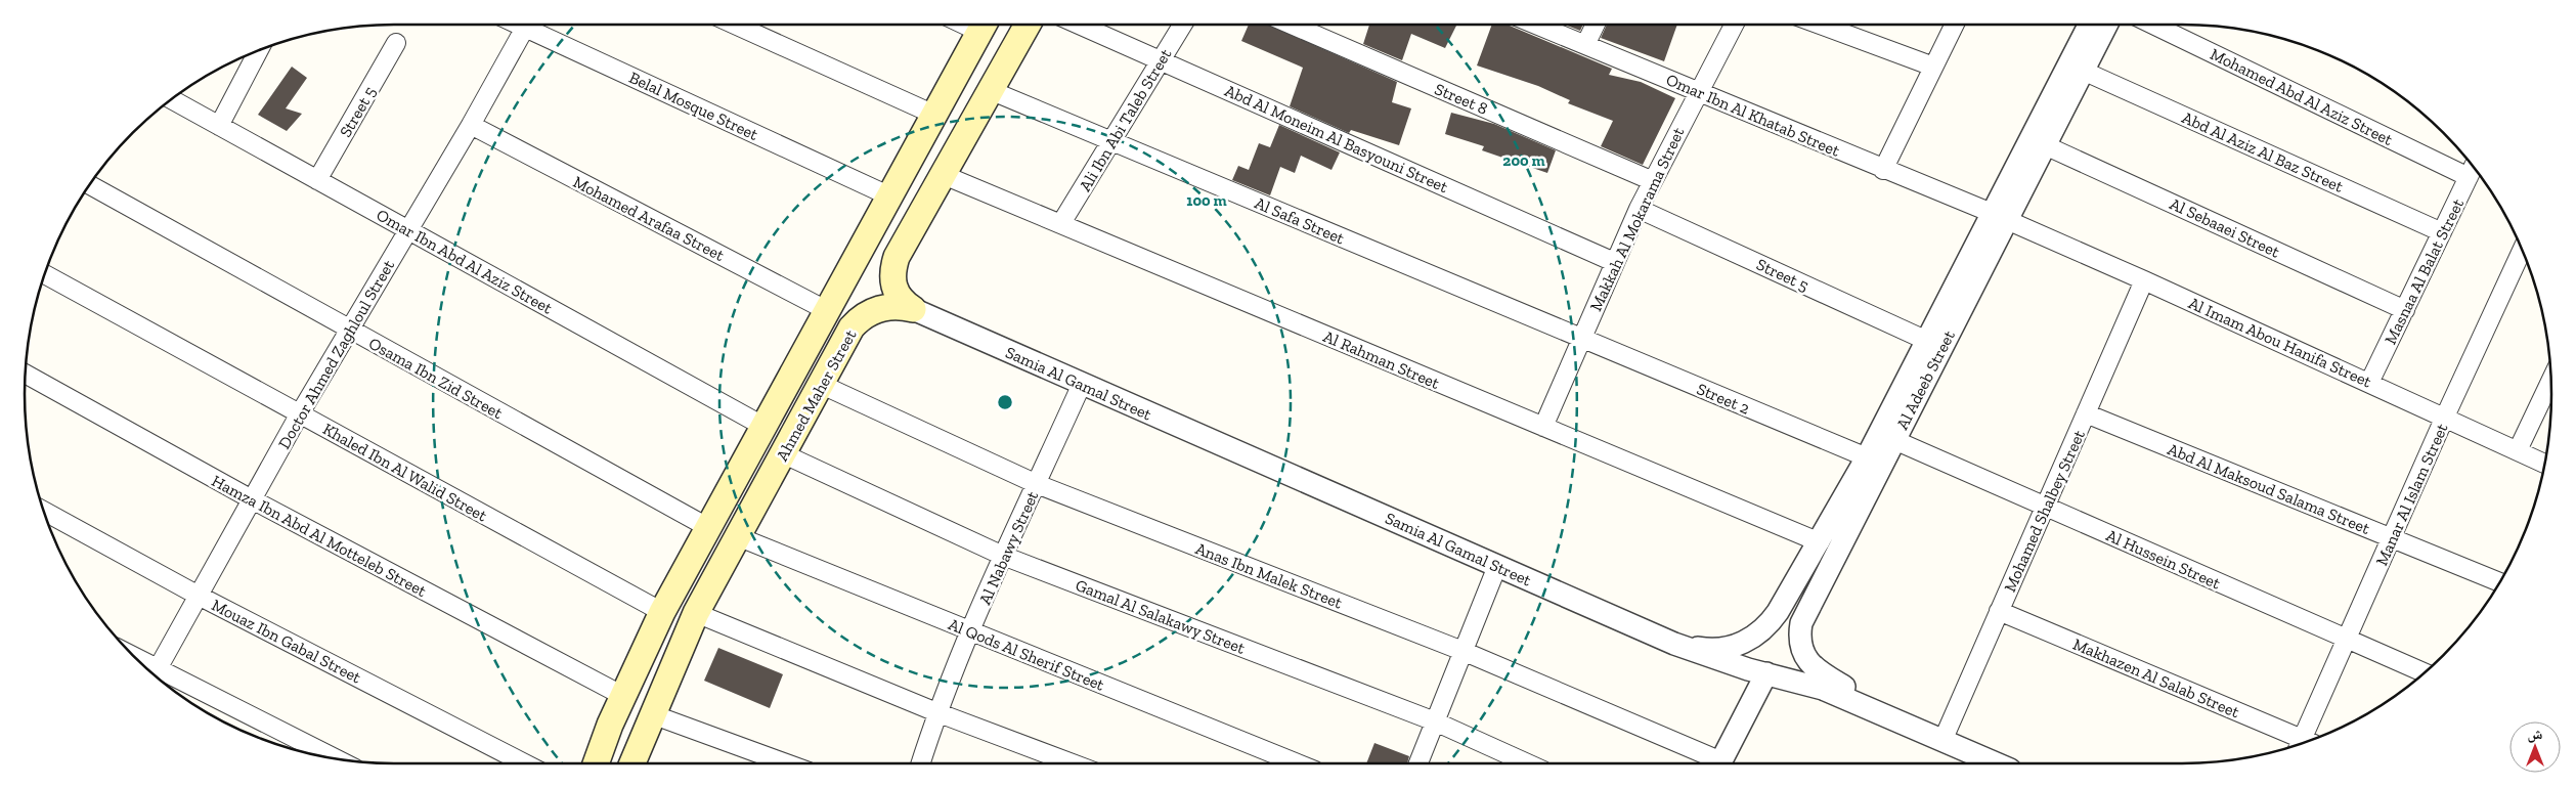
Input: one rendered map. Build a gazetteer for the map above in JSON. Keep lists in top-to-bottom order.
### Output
{
  "streets": {
    "main road": ["Ahmed Maher Street"],
    "street": [
      "Mohamed Abd Al Aziz Street",
      "Street 8",
      "Belal Mosque Street",
      "Street 5",
      "Omar Ibn Al Khatab Street",
      "Ali Ibn Abi Taleb Street",
      "Abd Al Moneim Al Basyouni Street",
      "Abd Al Aziz Al Baz Street",
      "Mohamed Arafaa Street",
      "Makkah Al Mokarama Street",
      "Al Safa Street",
      "Al Sebaaei Street",
      "Omar Ibn Abd Al Aziz Street",
      "Masnaa Al Balat Street",
      "Al Imam Abou Hanifa Street",
      "Doctor Ahmed Zaghloul Street",
      "Al Rahman Street",
      "Osama Ibn Zid Street",
      "Al Adeeb Street",
      "Samia Al Gamal Street",
      "Street 2",
      "Khaled Ibn Al Walid Street",
      "Abd Al Maksoud Salama Street",
      "Manar Al Islam Street",
      "Mohamed Shalbey Street",
      "Hamza Ibn Abd Al Motteleb Street",
      "Al Nabawy Street",
      "Al Hussein Street",
      "Anas Ibn Malek Street",
      "Gamal Al Salakawy Street",
      "Mouaz Ibn Gabal Street",
      "Al Qods Al Sherif Street",
      "Makhazen Al Salab Street"
    ]
  },
  "crossings": [
    ["Mohamed Abd Al Aziz Street", "Masnaa Al Balat Street"],
    ["Street 8", "Makkah Al Mokarama Street"],
    ["Belal Mosque Street", "Doctor Ahmed Zaghloul Street"],
    ["Belal Mosque Street", "Ahmed Maher Street"],
    ["Street 5", "Makkah Al Mokarama Street"],
    ["Street 5", "Omar Ibn Abd Al Aziz Street"],
    ["Street 5", "Al Adeeb Street"],
    ["Omar Ibn Al Khatab Street", "Makkah Al Mokarama Street"],
    ["Omar Ibn Al Khatab Street", "Al Imam Abou Hanifa Street"],
    ["Omar Ibn Al Khatab Street", "Al Adeeb Street"],
    ["Ali Ibn Abi Taleb Street", "Abd Al Moneim Al Basyouni Street"],
    ["Ali Ibn Abi Taleb Street", "Al Safa Street"],
    ["Ali Ibn Abi Taleb Street", "Al Rahman Street"],
    ["Abd Al Moneim Al Basyouni Street", "Makkah Al Mokarama Street"],
    ["Abd Al Aziz Al Baz Street", "Masnaa Al Balat Street"],
    ["Abd Al Aziz Al Baz Street", "Al Adeeb Street"],
    ["Mohamed Arafaa Street", "Doctor Ahmed Zaghloul Street"],
    ["Mohamed Arafaa Street", "Ahmed Maher Street"],
    ["Makkah Al Mokarama Street", "Al Safa Street"],
    ["Makkah Al Mokarama Street", "Al Rahman Street"],
    ["Makkah Al Mokarama Street", "Street 2"],
    ["Al Safa Street", "Street 2"],
    ["Al Sebaaei Street", "Masnaa Al Balat Street"],
    ["Al Sebaaei Street", "Al Adeeb Street"],
    ["Omar Ibn Abd Al Aziz Street", "Doctor Ahmed Zaghloul Street"],
    ["Omar Ibn Abd Al Aziz Street", "Ahmed Maher Street"],
    ["Masnaa Al Balat Street", "Al Imam Abou Hanifa Street"],
    ["Al Imam Abou Hanifa Street", "Al Adeeb Street"],
    ["Al Imam Abou Hanifa Street", "Manar Al Islam Street"],
    ["Al Imam Abou Hanifa Street", "Mohamed Shalbey Street"],
    ["Doctor Ahmed Zaghloul Street", "Osama Ibn Zid Street"],
    ["Doctor Ahmed Zaghloul Street", "Khaled Ibn Al Walid Street"],
    ["Doctor Ahmed Zaghloul Street", "Hamza Ibn Abd Al Motteleb Street"],
    ["Doctor Ahmed Zaghloul Street", "Mouaz Ibn Gabal Street"],
    ["Al Rahman Street", "Al Adeeb Street"],
    ["Osama Ibn Zid Street", "Ahmed Maher Street"],
    ["Al Adeeb Street", "Samia Al Gamal Street"],
    ["Al Adeeb Street", "Street 2"],
    ["Al Adeeb Street", "Al Hussein Street"],
    ["Samia Al Gamal Street", "Ahmed Maher Street"],
    ["Samia Al Gamal Street", "Mohamed Shalbey Street"],
    ["Samia Al Gamal Street", "Al Nabawy Street"],
    ["Ahmed Maher Street", "Khaled Ibn Al Walid Street"],
    ["Ahmed Maher Street", "Hamza Ibn Abd Al Motteleb Street"],
    ["Ahmed Maher Street", "Anas Ibn Malek Street"],
    ["Ahmed Maher Street", "Gamal Al Salakawy Street"],
    ["Ahmed Maher Street", "Al Qods Al Sherif Street"],
    ["Abd Al Maksoud Salama Street", "Manar Al Islam Street"],
    ["Abd Al Maksoud Salama Street", "Mohamed Shalbey Street"],
    ["Manar Al Islam Street", "Al Hussein Street"],
    ["Mohamed Shalbey Street", "Al Hussein Street"],
    ["Mohamed Shalbey Street", "Makhazen Al Salab Street"],
    ["Al Nabawy Street", "Anas Ibn Malek Street"],
    ["Al Nabawy Street", "Gamal Al Salakawy Street"],
    ["Al Nabawy Street", "Al Qods Al Sherif Street"]
  ],
  "north": "top",
  "rings": ["200 m", "100 m"]
}
